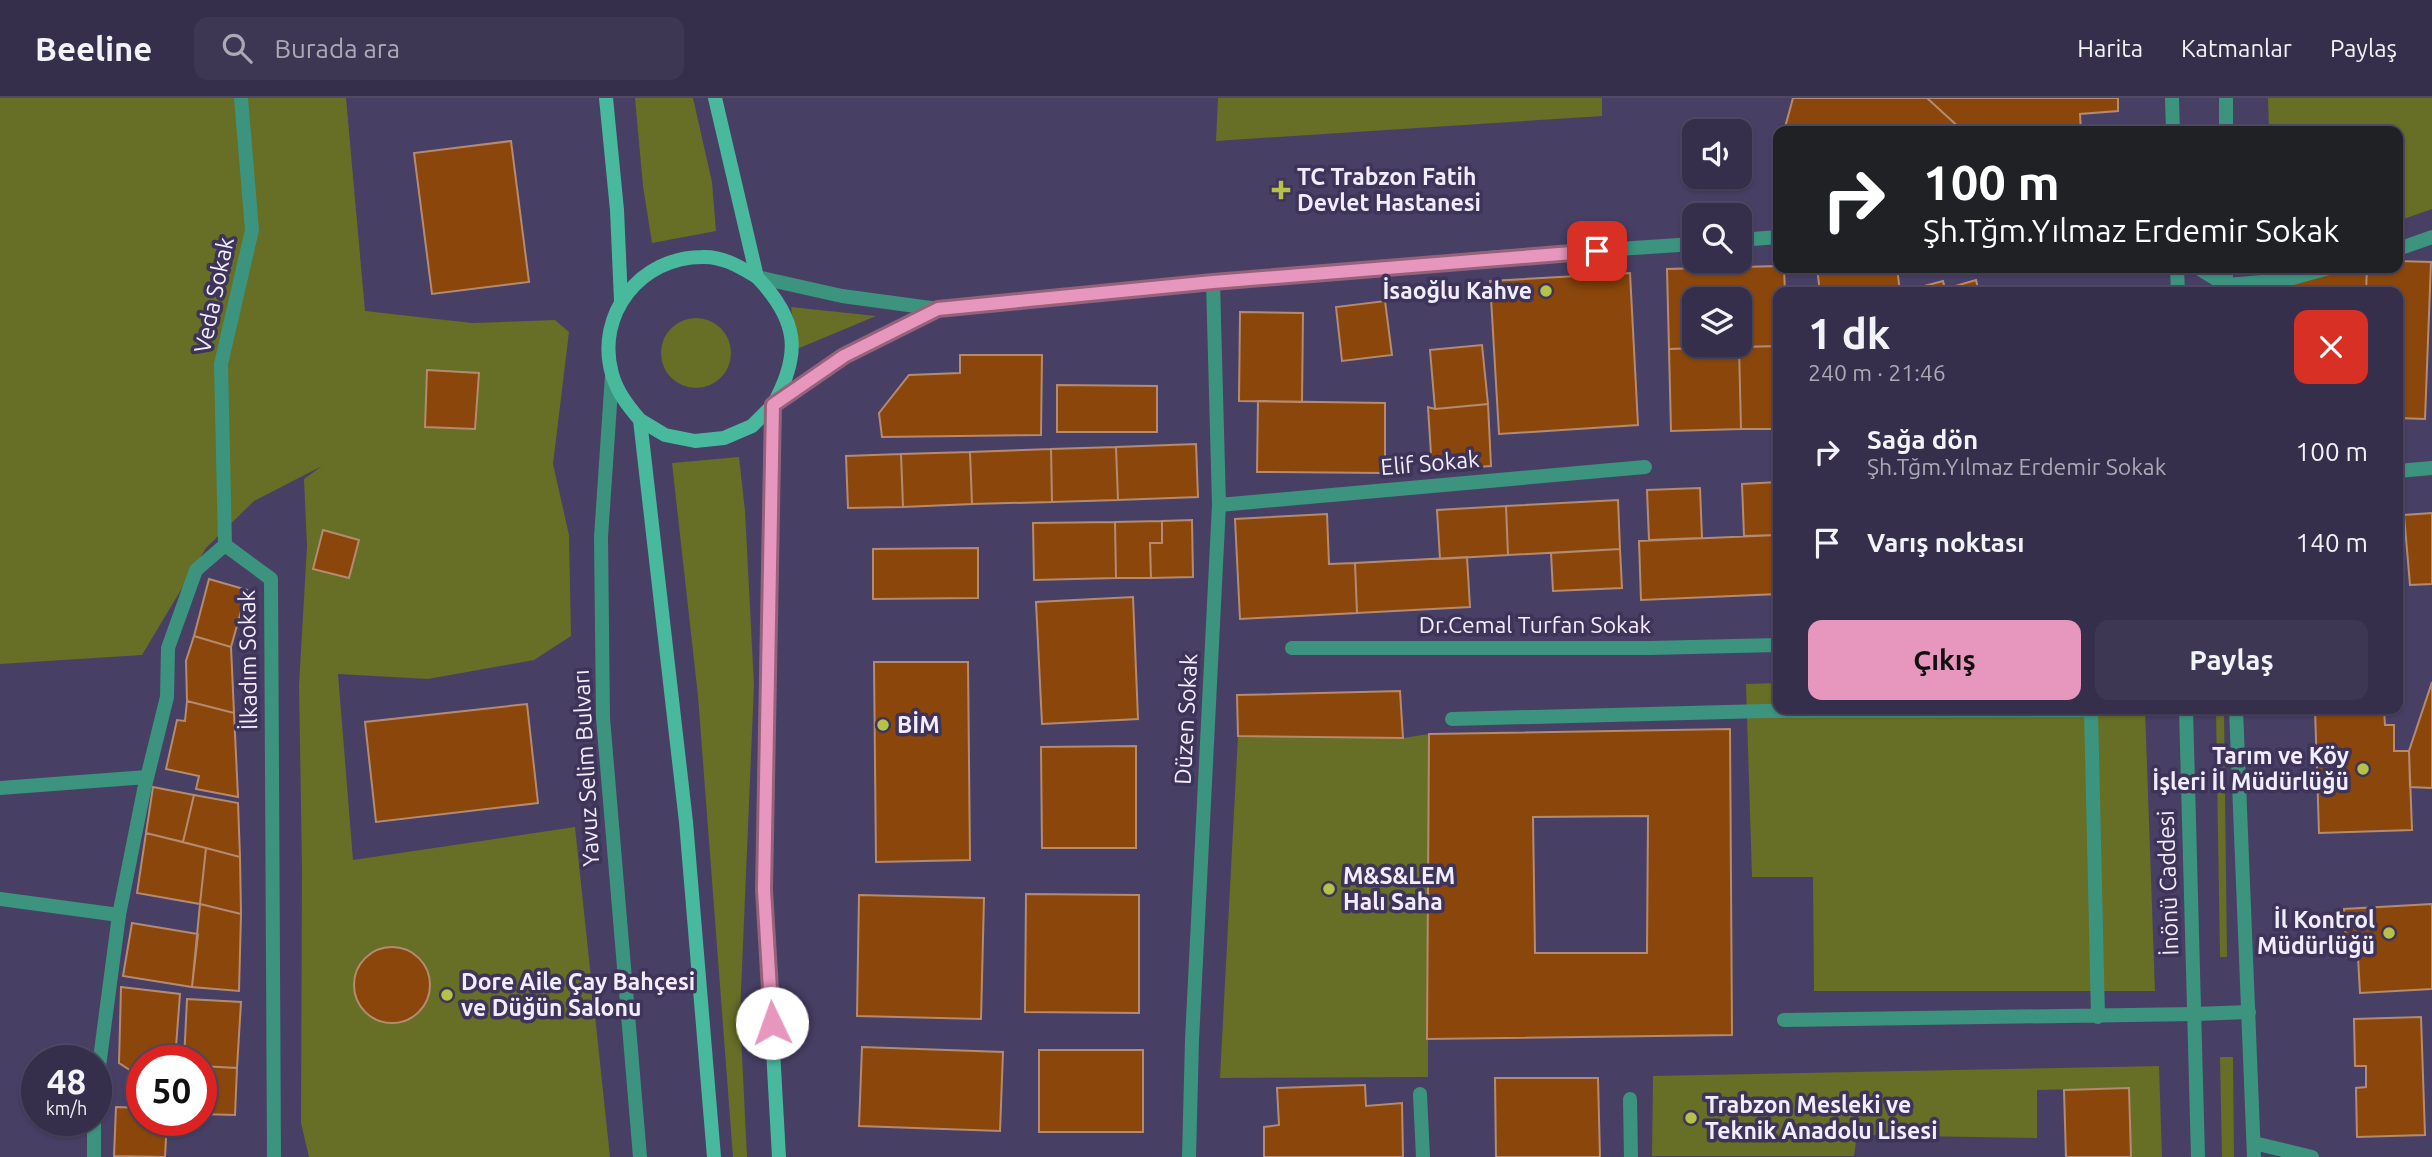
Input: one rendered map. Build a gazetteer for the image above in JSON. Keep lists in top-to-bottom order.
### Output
{
  "streets": {
    "main road": ["Yavuz Selim Bulvarı"],
    "street": [
      "Veda Sokak",
      "Elif Sokak",
      "Dr.Cemal Turfan Sokak",
      "İlkadım Sokak",
      "Düzen Sokak",
      "İnönü Caddesi"
    ]
  },
  "crossings": [
    ["Veda Sokak", "İlkadım Sokak"],
    ["Elif Sokak", "Düzen Sokak"]
  ],
  "places": {
    "health": ["TC Trabzon Fatih Devlet Hastanesi"],
    "other": [
      "İsaoğlu Kahve",
      "BİM",
      "Tarım ve Köy İşleri İl Müdürlüğü",
      "M&S&LEM Halı Saha",
      "İl Kontrol Müdürlüğü",
      "Dore Aile Çay Bahçesi ve Düğün Salonu",
      "Trabzon Mesleki ve Teknik Anadolu Lisesi"
    ]
  },
  "page": {
    "header": "Beeline",
    "search": "Burada ara",
    "nav": ["Harita", "Katmanlar", "Paylaş"],
    "turn": ["100 m", "Şh.Tğm.Yılmaz Erdemir Sokak"],
    "heading": ["1 dk", "240 m · 21:46"],
    "list": [
      {
        "name": "Sağa dön",
        "note": "Şh.Tğm.Yılmaz Erdemir Sokak",
        "value": "100 m"
      },
      {
        "name": "Varış noktası",
        "value": "140 m"
      }
    ],
    "buttons": ["Çıkış", "Paylaş"],
    "speed": "48 km/h",
    "limit": "50"
  }
}
